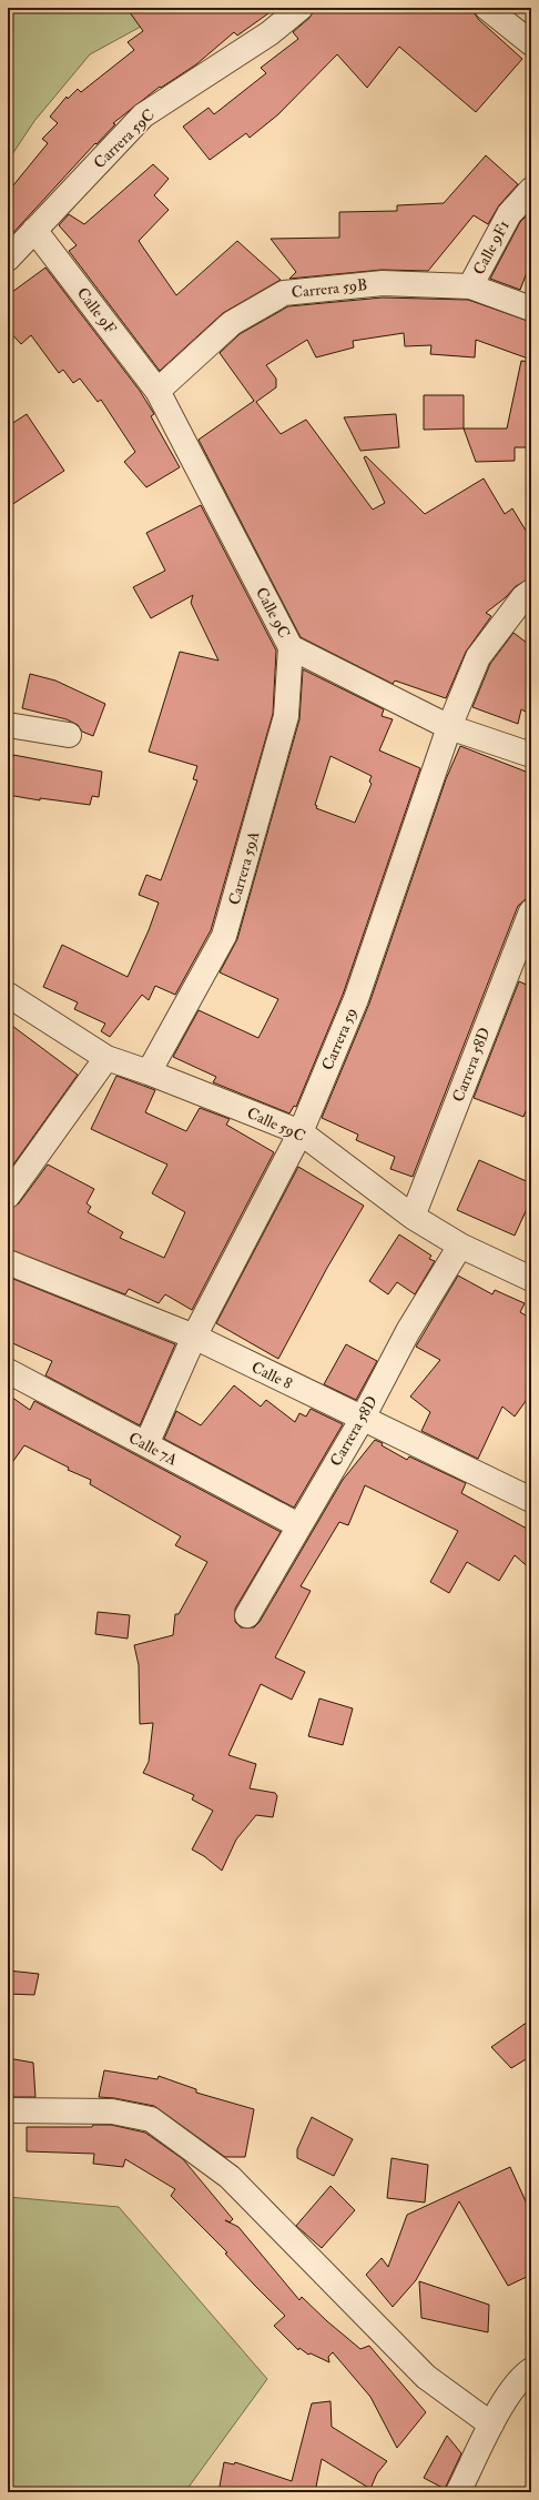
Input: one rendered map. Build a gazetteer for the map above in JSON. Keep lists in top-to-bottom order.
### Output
{
  "streets": {
    "street": [
      "Carrera 59C",
      "Calle 9F1",
      "Carrera 59B",
      "Calle 9F",
      "Calle 9C",
      "Carrera 59A",
      "Carrera 59",
      "Carrera 58D",
      "Calle 59C",
      "Calle 8",
      "Calle 7A"
    ]
  },
  "crossings": [
    ["Carrera 59C", "Calle 9F"],
    ["Calle 9F1", "Carrera 59B"],
    ["Carrera 59B", "Calle 9F"],
    ["Carrera 59B", "Calle 9C"],
    ["Calle 9F", "Calle 9C"],
    ["Calle 9C", "Carrera 59A"],
    ["Calle 9C", "Carrera 59"],
    ["Carrera 59A", "Calle 59C"],
    ["Carrera 59", "Calle 59C"],
    ["Carrera 59", "Calle 8"],
    ["Carrera 59", "Calle 7A"],
    ["Carrera 58D", "Calle 59C"],
    ["Carrera 58D", "Calle 8"],
    ["Carrera 58D", "Calle 7A"]
  ]
}
